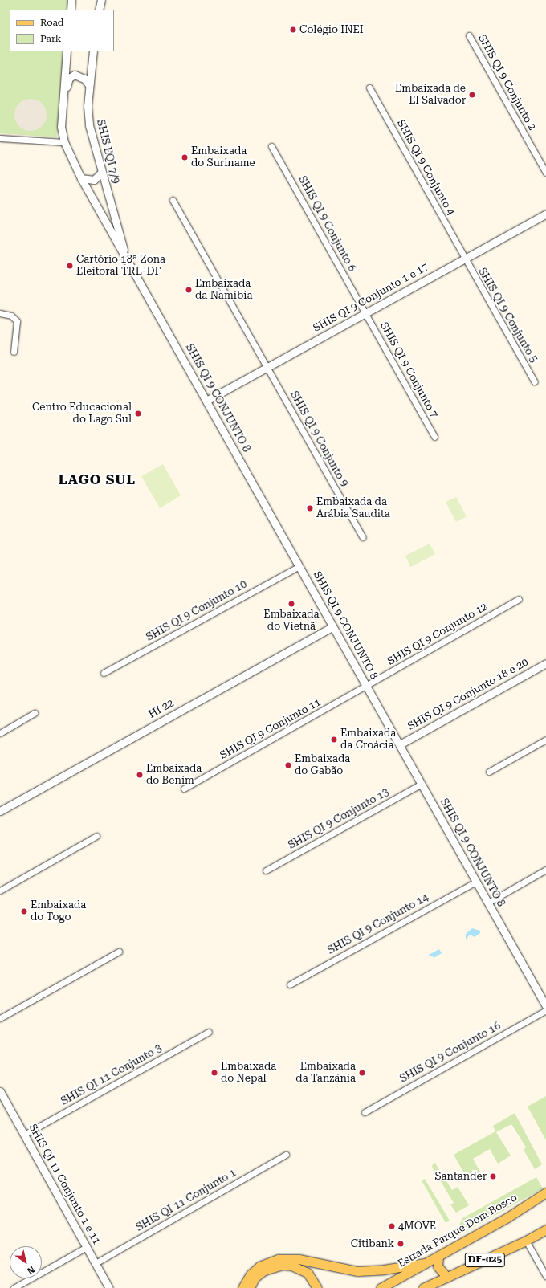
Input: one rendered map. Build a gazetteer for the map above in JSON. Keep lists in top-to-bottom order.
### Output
{
  "streets": {
    "main road": ["Estrada Parque Dom Bosco", "DF-025"],
    "street": [
      "SHIS QI 9 Conjunto 2",
      "SHIS EQI 7/9",
      "SHIS QI 9 Conjunto 4",
      "SHIS QI 9 Conjunto 6",
      "SHIS QI 9 Conjunto 1 e 17",
      "SHIS QI 9 Conjunto 5",
      "SHIS QI 9 Conjunto 7",
      "SHIS QI 9 CONJUNTO 8",
      "SHIS QI 9 Conjunto 9",
      "SHIS QI 9 Conjunto 10",
      "SHIS QI 9 Conjunto 12",
      "SHIS QI 9 Conjunto 18 e 20",
      "HI 22",
      "SHIS QI 9 Conjunto 11",
      "SHIS QI 9 Conjunto 13",
      "SHIS QI 9 Conjunto 14",
      "SHIS QI 9 Conjunto 16",
      "SHIS QI 11 Conjunto 3",
      "SHIS QI 11 Conjunto 1 e 11",
      "SHIS QI 11 Conjunto 1"
    ]
  },
  "crossings": [
    ["SHIS EQI 7/9", "SHIS QI 9 CONJUNTO 8"],
    ["SHIS QI 9 Conjunto 4", "SHIS QI 9 Conjunto 1 e 17"],
    ["SHIS QI 9 Conjunto 4", "SHIS QI 9 Conjunto 5"],
    ["SHIS QI 9 Conjunto 6", "SHIS QI 9 Conjunto 1 e 17"],
    ["SHIS QI 9 Conjunto 6", "SHIS QI 9 Conjunto 7"],
    ["SHIS QI 9 Conjunto 1 e 17", "SHIS QI 9 Conjunto 5"],
    ["SHIS QI 9 Conjunto 1 e 17", "SHIS QI 9 Conjunto 7"],
    ["SHIS QI 9 Conjunto 1 e 17", "SHIS QI 9 CONJUNTO 8"],
    ["SHIS QI 9 Conjunto 1 e 17", "SHIS QI 9 Conjunto 9"],
    ["SHIS QI 9 CONJUNTO 8", "SHIS QI 9 Conjunto 10"],
    ["SHIS QI 9 CONJUNTO 8", "SHIS QI 9 Conjunto 12"],
    ["SHIS QI 9 CONJUNTO 8", "SHIS QI 9 Conjunto 18 e 20"],
    ["SHIS QI 9 CONJUNTO 8", "HI 22"],
    ["SHIS QI 9 CONJUNTO 8", "SHIS QI 9 Conjunto 11"],
    ["SHIS QI 9 CONJUNTO 8", "SHIS QI 9 Conjunto 13"],
    ["SHIS QI 9 CONJUNTO 8", "SHIS QI 9 Conjunto 14"],
    ["SHIS QI 9 Conjunto 12", "SHIS QI 9 Conjunto 11"],
    ["SHIS QI 11 Conjunto 3", "SHIS QI 11 Conjunto 1 e 11"],
    ["SHIS QI 11 Conjunto 1 e 11", "SHIS QI 11 Conjunto 1"]
  ],
  "districts": ["LAGO SUL"],
  "places": [
    "Colégio INEI",
    "Embaixada de El Salvador",
    "Embaixada do Suriname",
    "Cartório 18ª Zona Eleitoral TRE-DF",
    "Embaixada da Namíbia",
    "Centro Educacional do Lago Sul",
    "Embaixada da Arábia Saudita",
    "Embaixada do Vietnã",
    "Embaixada da Croácia",
    "Embaixada do Gabão",
    "Embaixada do Benim",
    "Embaixada do Togo",
    "Embaixada do Nepal",
    "Embaixada da Tanzânia",
    "Santander",
    "4MOVE",
    "Citibank"
  ],
  "legend": ["Road", "Park"],
  "north": "bottom right"
}
